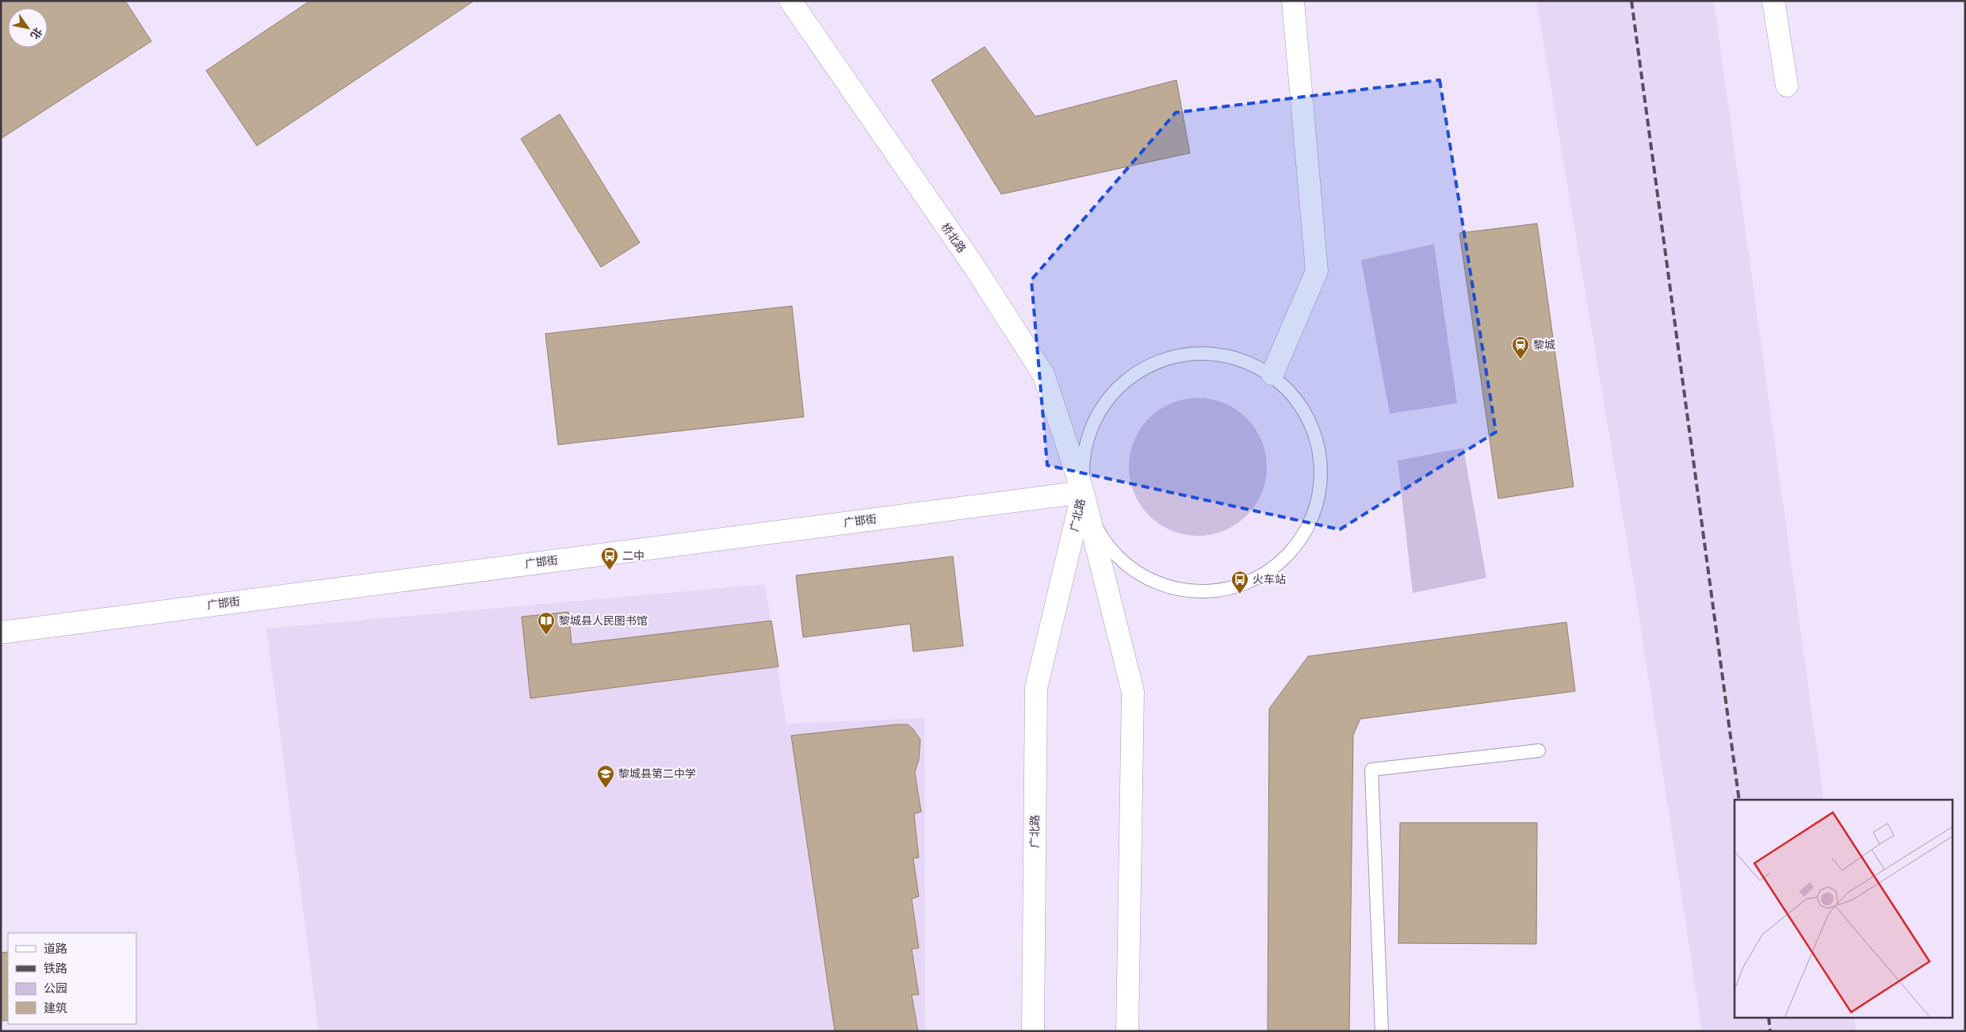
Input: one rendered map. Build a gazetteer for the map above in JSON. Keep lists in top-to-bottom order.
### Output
{
  "streets": {
    "street": ["桥北路", "广北路", "广邯街"]
  },
  "crossings": [
    ["桥北路", "广北路"],
    ["桥北路", "广邯街"],
    ["广北路", "广邯街"]
  ],
  "places": {
    "station": ["黎城"],
    "bus stop": ["二中", "火车站"],
    "library": ["黎城县人民图书馆"],
    "school or university": ["黎城县第二中学"]
  },
  "legend": [
    "道路",
    "铁路",
    "公园",
    "建筑"
  ],
  "north": "bottom right"
}
